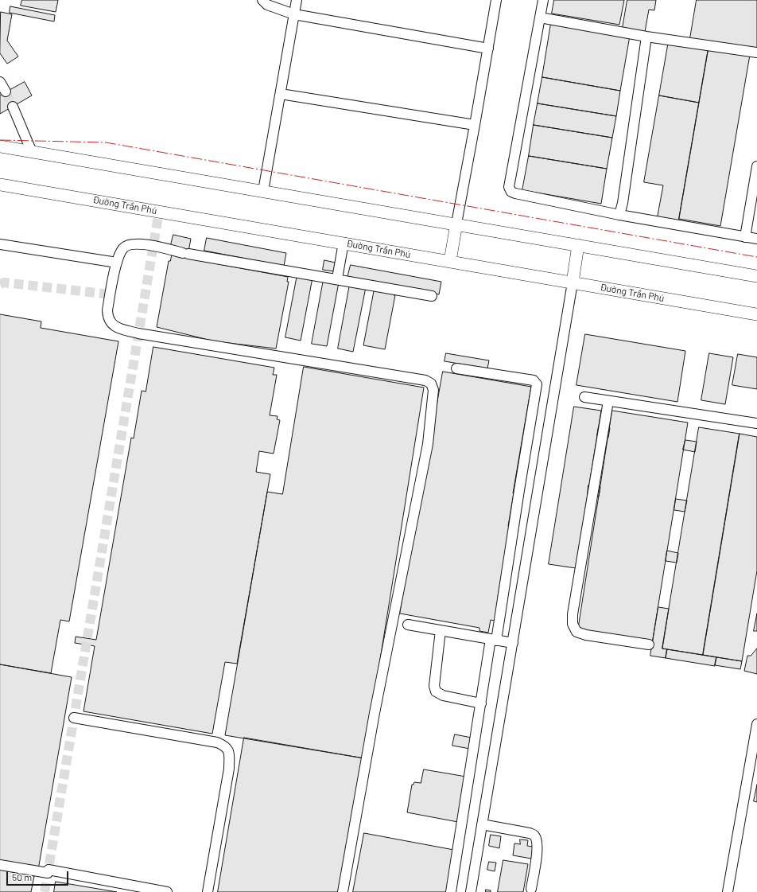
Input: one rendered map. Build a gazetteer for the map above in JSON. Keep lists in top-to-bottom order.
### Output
{
  "streets": {
    "main road": ["Đường Trần Phú"]
  },
  "scale_bar": "50 m"
}
